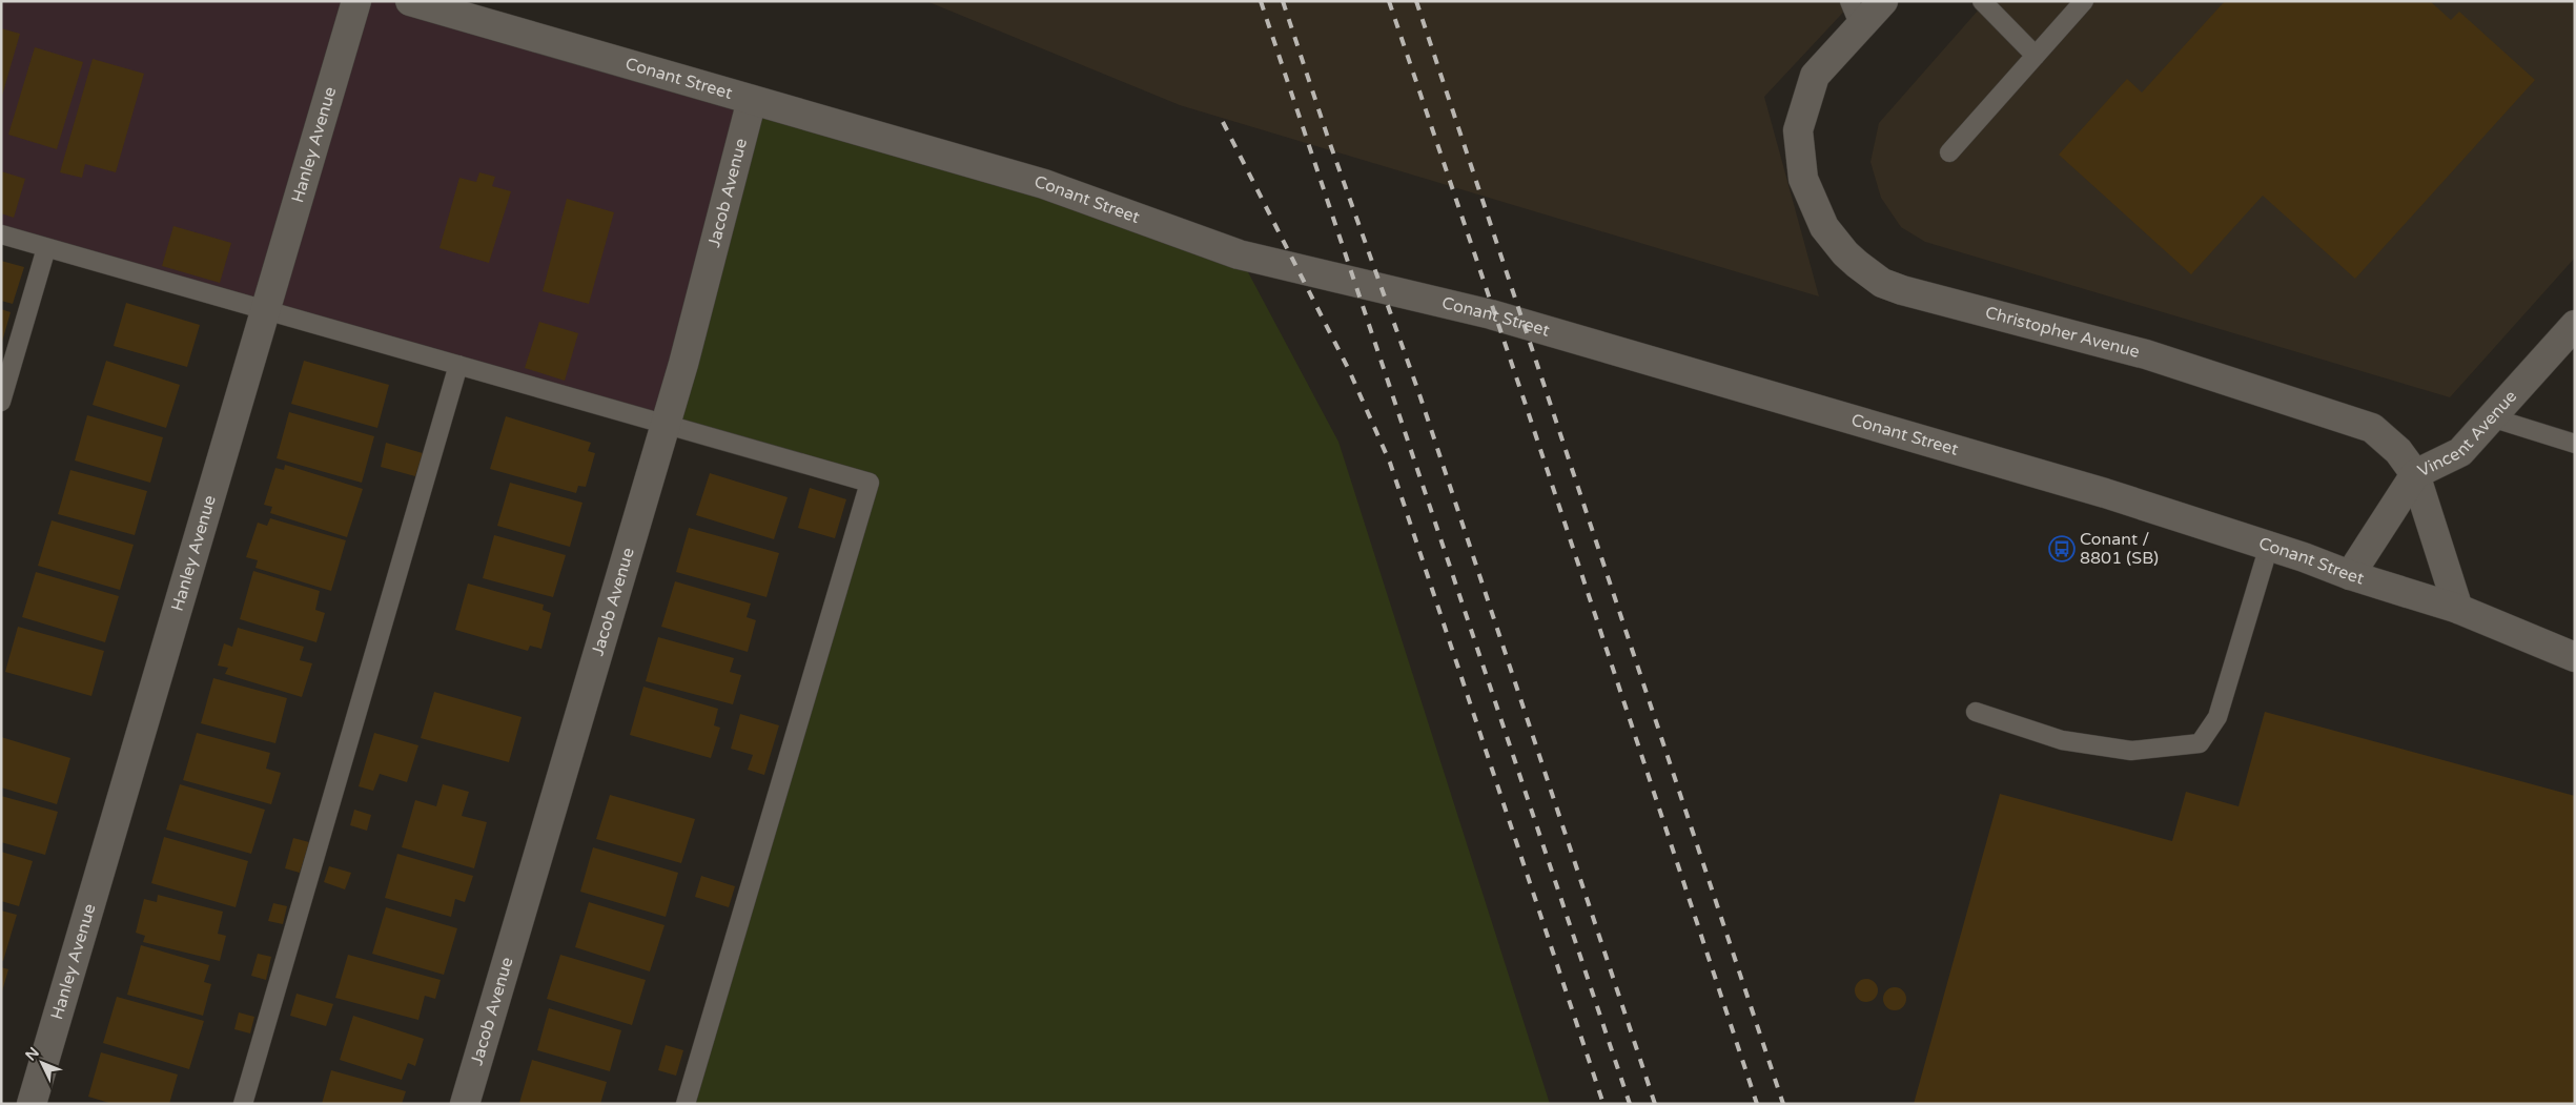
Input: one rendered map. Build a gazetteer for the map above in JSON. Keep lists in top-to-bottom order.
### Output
{
  "streets": {
    "street": [
      "Conant Street",
      "Hanley Avenue",
      "Jacob Avenue",
      "Christopher Avenue",
      "Vincent Avenue"
    ]
  },
  "crossings": [
    ["Conant Street", "Jacob Avenue"],
    ["Conant Street", "Christopher Avenue"],
    ["Conant Street", "Vincent Avenue"],
    ["Christopher Avenue", "Vincent Avenue"]
  ],
  "places": {
    "bus stop": ["Conant / 8801 (SB)"]
  },
  "north": "top left"
}
